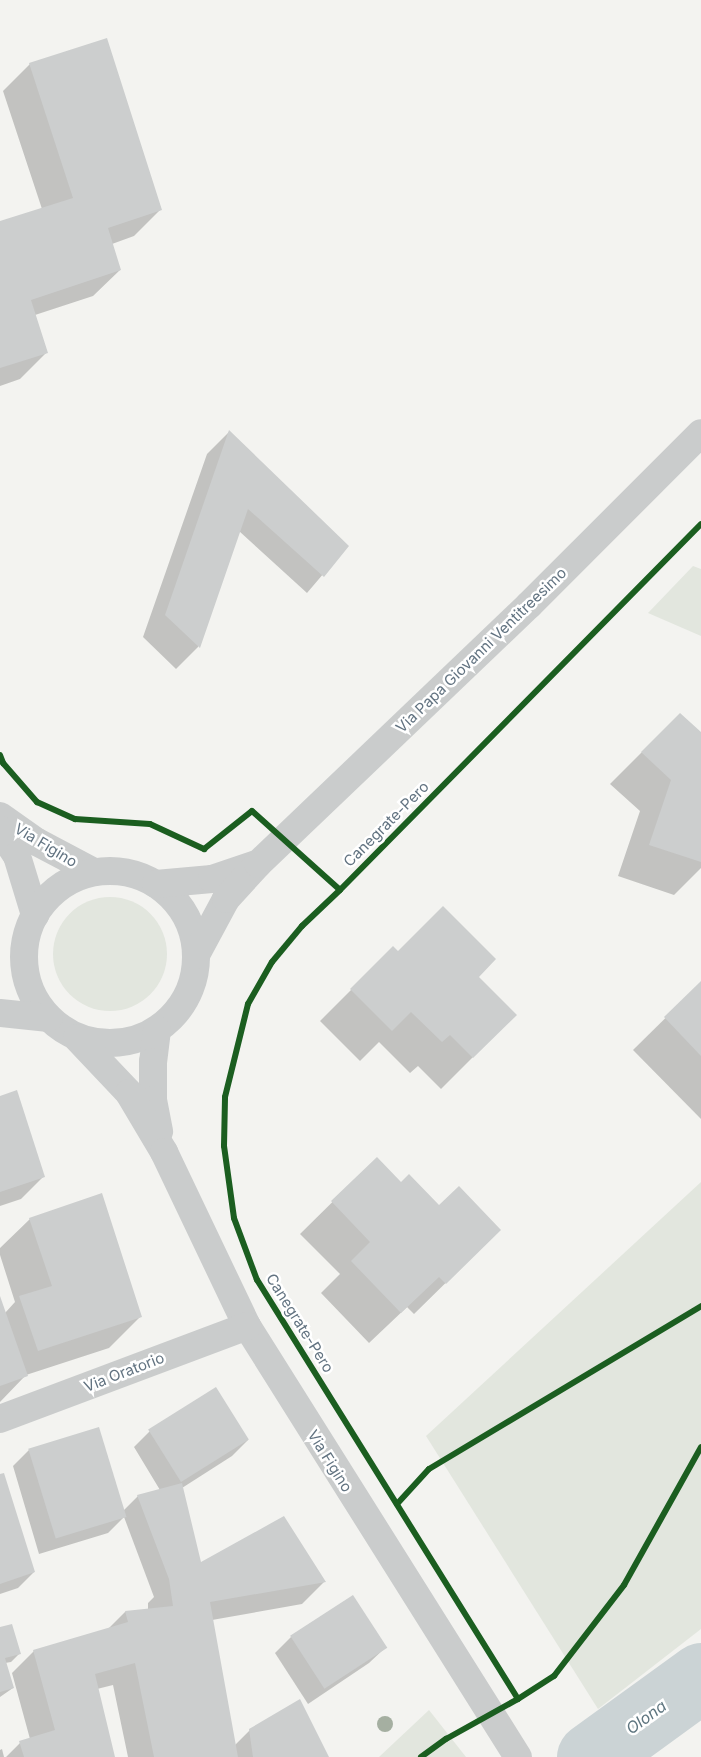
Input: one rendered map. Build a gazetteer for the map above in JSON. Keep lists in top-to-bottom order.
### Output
{
  "streets": {
    "street": ["Via Papa Giovanni Ventitreesimo", "Via Figino", "Via Oratorio"],
    "cycle path": ["Canegrate-Pero"]
  },
  "crossings": [
    ["Via Papa Giovanni Ventitreesimo", "Via Figino"],
    ["Via Figino", "Via Oratorio"]
  ],
  "water": ["Olona"]
}
